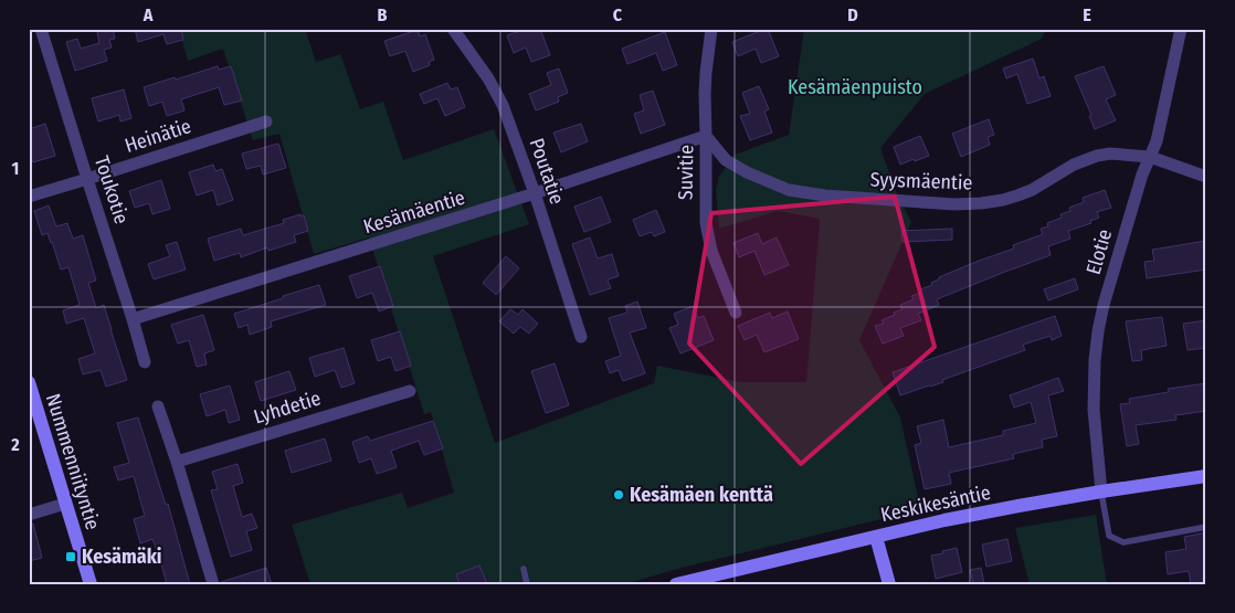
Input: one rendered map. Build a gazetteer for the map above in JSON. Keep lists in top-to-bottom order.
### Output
{
  "streets": {
    "street": [
      "Heinätie",
      "Poutatie",
      "Suvitie",
      "Syysmäentie",
      "Toukotie",
      "Kesämäentie",
      "Elotie",
      "Lyhdetie",
      "Nummenniityntie",
      "Keskikesäntie"
    ]
  },
  "crossings": [
    ["Heinätie", "Toukotie"],
    ["Poutatie", "Kesämäentie"],
    ["Suvitie", "Syysmäentie"],
    ["Suvitie", "Kesämäentie"],
    ["Syysmäentie", "Kesämäentie"],
    ["Syysmäentie", "Elotie"],
    ["Toukotie", "Kesämäentie"],
    ["Elotie", "Keskikesäntie"]
  ],
  "parks": ["Kesämäenpuisto"],
  "places": {
    "other": ["Kesämäen kenttä"],
    "transit": ["Kesämäki"]
  },
  "grid": {
    "columns": [
      "A",
      "B",
      "C",
      "D",
      "E"
    ],
    "rows": ["1", "2"]
  }
}
